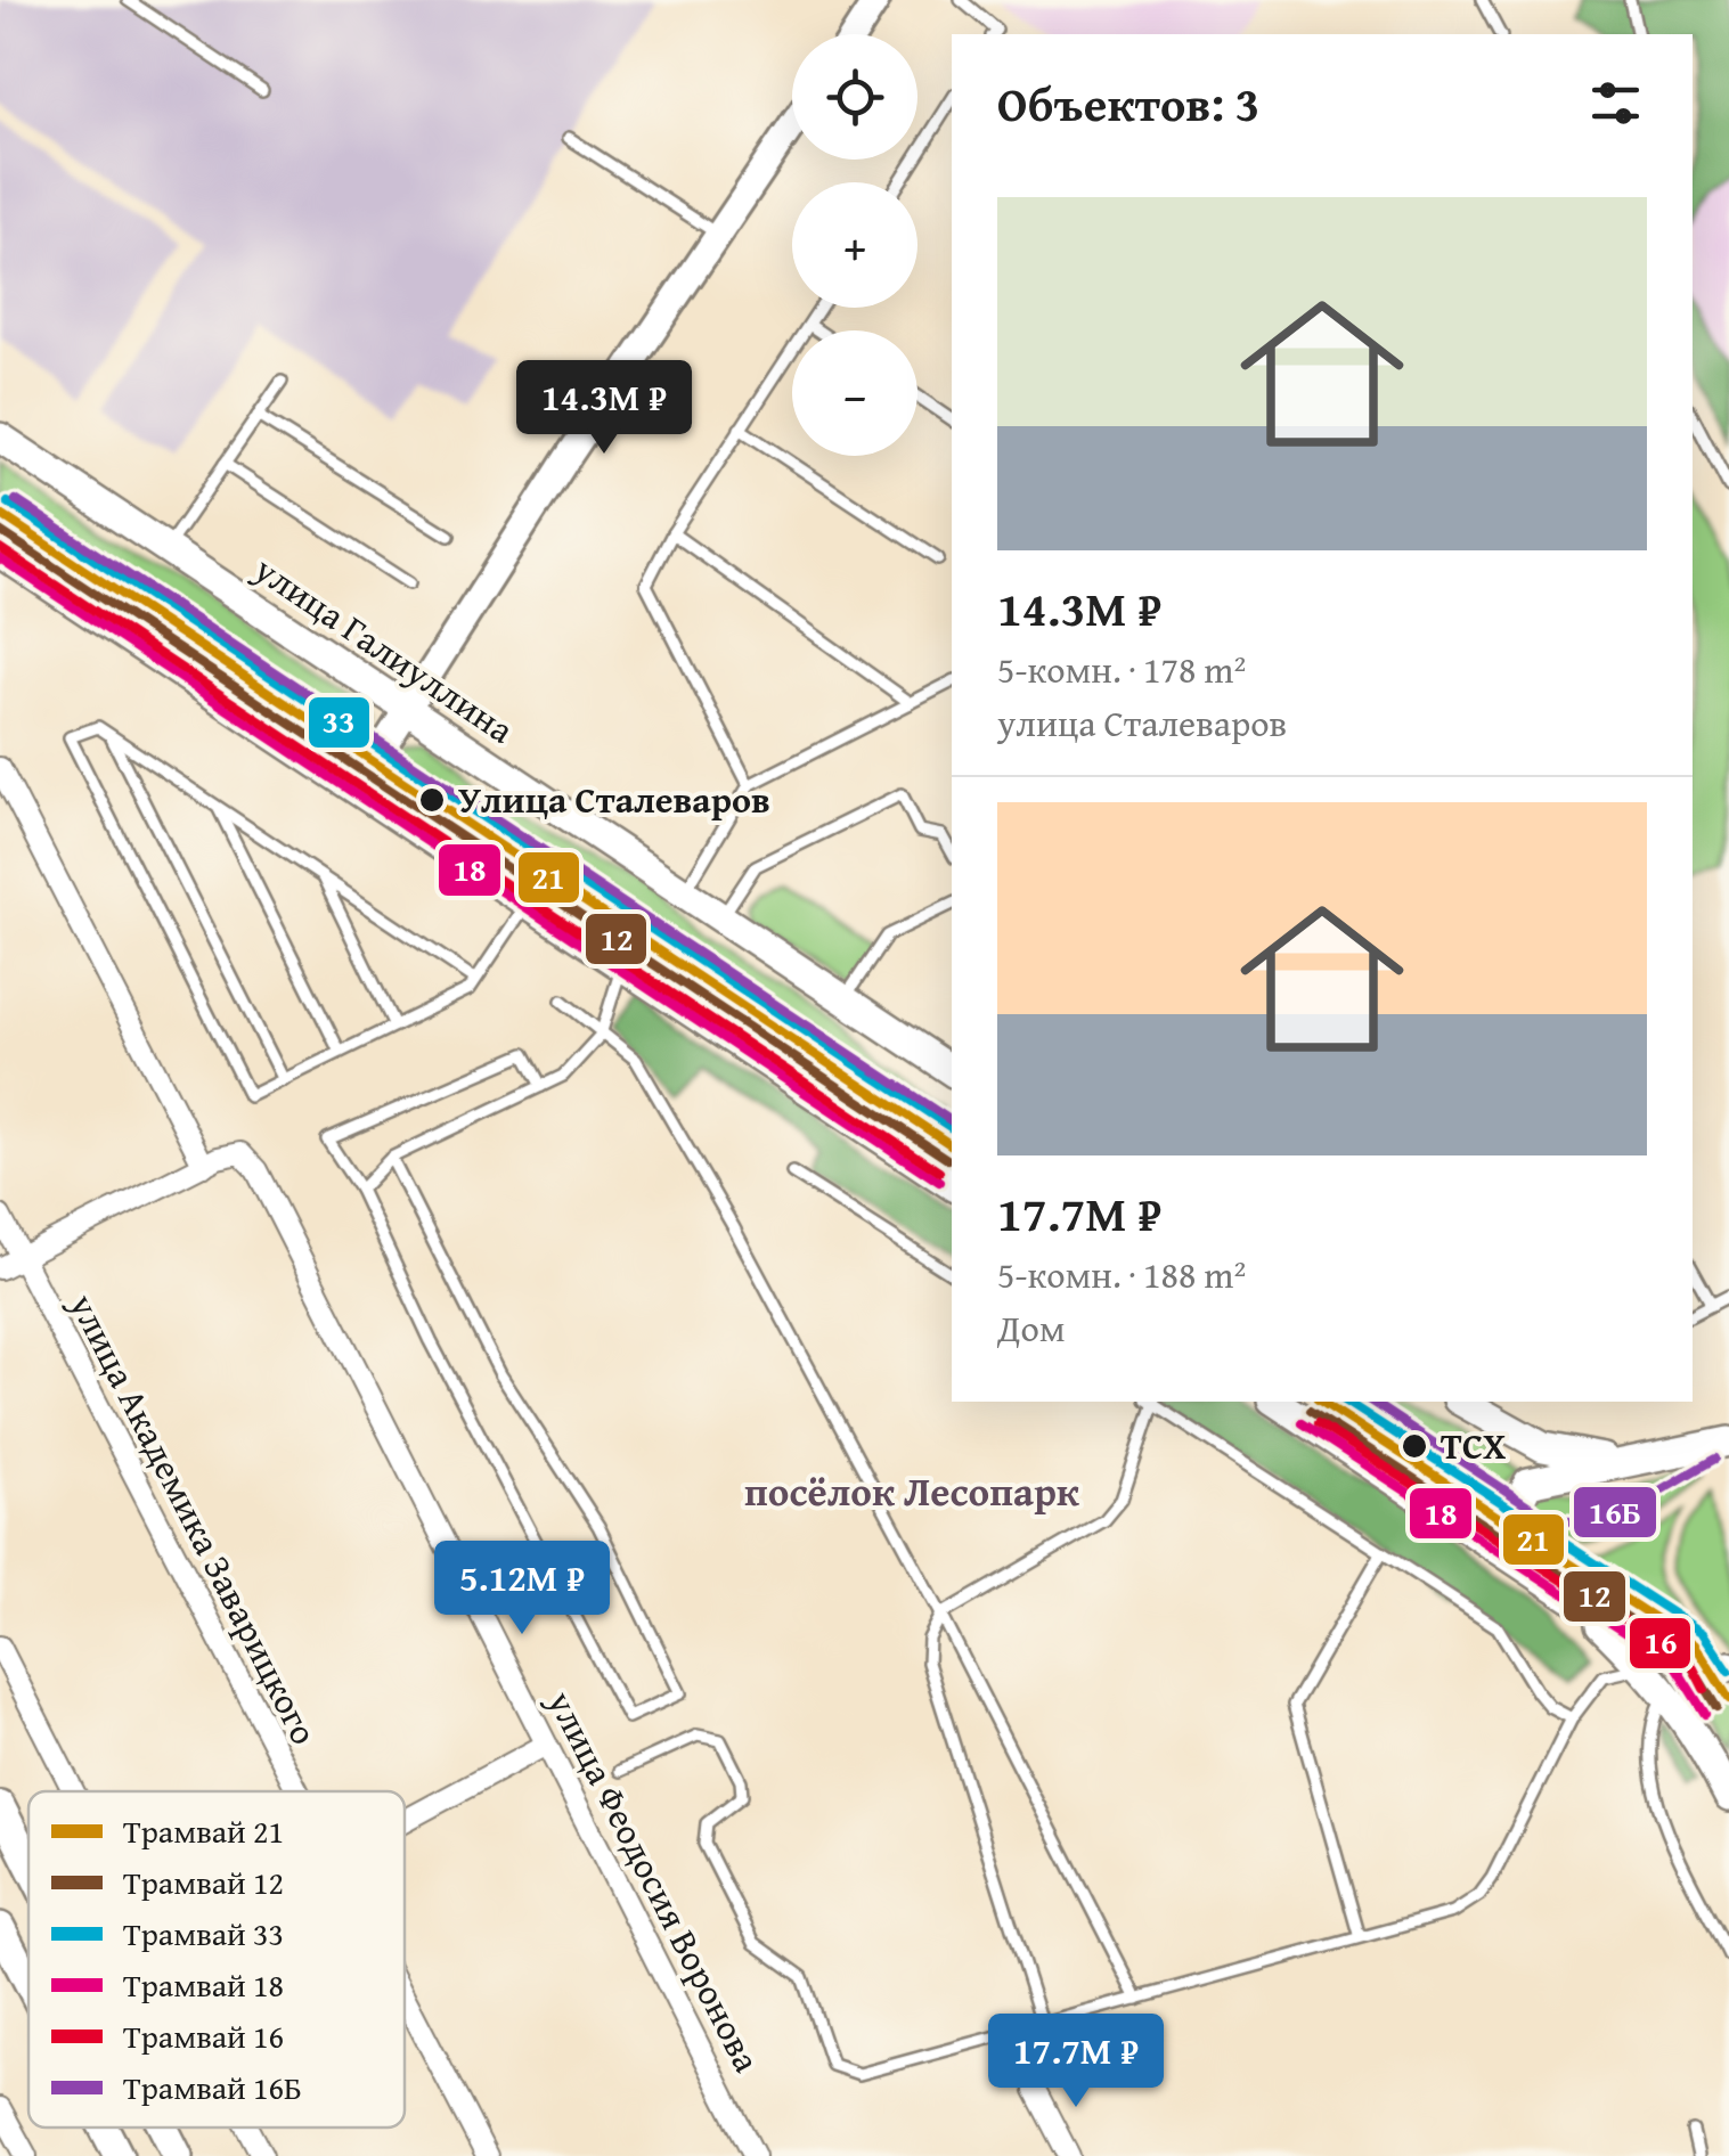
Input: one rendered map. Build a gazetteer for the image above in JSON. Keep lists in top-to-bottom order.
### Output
{
  "streets": {
    "main road": ["улица Галиуллина"],
    "street": ["улица Академика Заварицкого", "улица Феодосия Воронова"]
  },
  "districts": ["посёлок Лесопарк"],
  "places": ["Улица Сталеваров", "ТСХ"],
  "lines": [
    "tram line 16Б",
    "tram line 33",
    "tram line 21",
    "tram line 12",
    "tram line 16",
    "tram line 18"
  ],
  "legend": [
    "Трамвай 21",
    "Трамвай 12",
    "Трамвай 33",
    "Трамвай 18",
    "Трамвай 16",
    "Трамвай 16Б"
  ],
  "page": {
    "map_buttons": ["+", "−"],
    "heading": "Объектов: 3",
    "list": [
      {
        "name": "14.3M ₽",
        "note": "5-комн. · 178 m² · улица Сталеваров"
      },
      {
        "name": "17.7M ₽",
        "note": "5-комн. · 188 m² · Дом"
      }
    ],
    "price": ["14.3M ₽", "5.12M ₽", "17.7M ₽"]
  }
}
